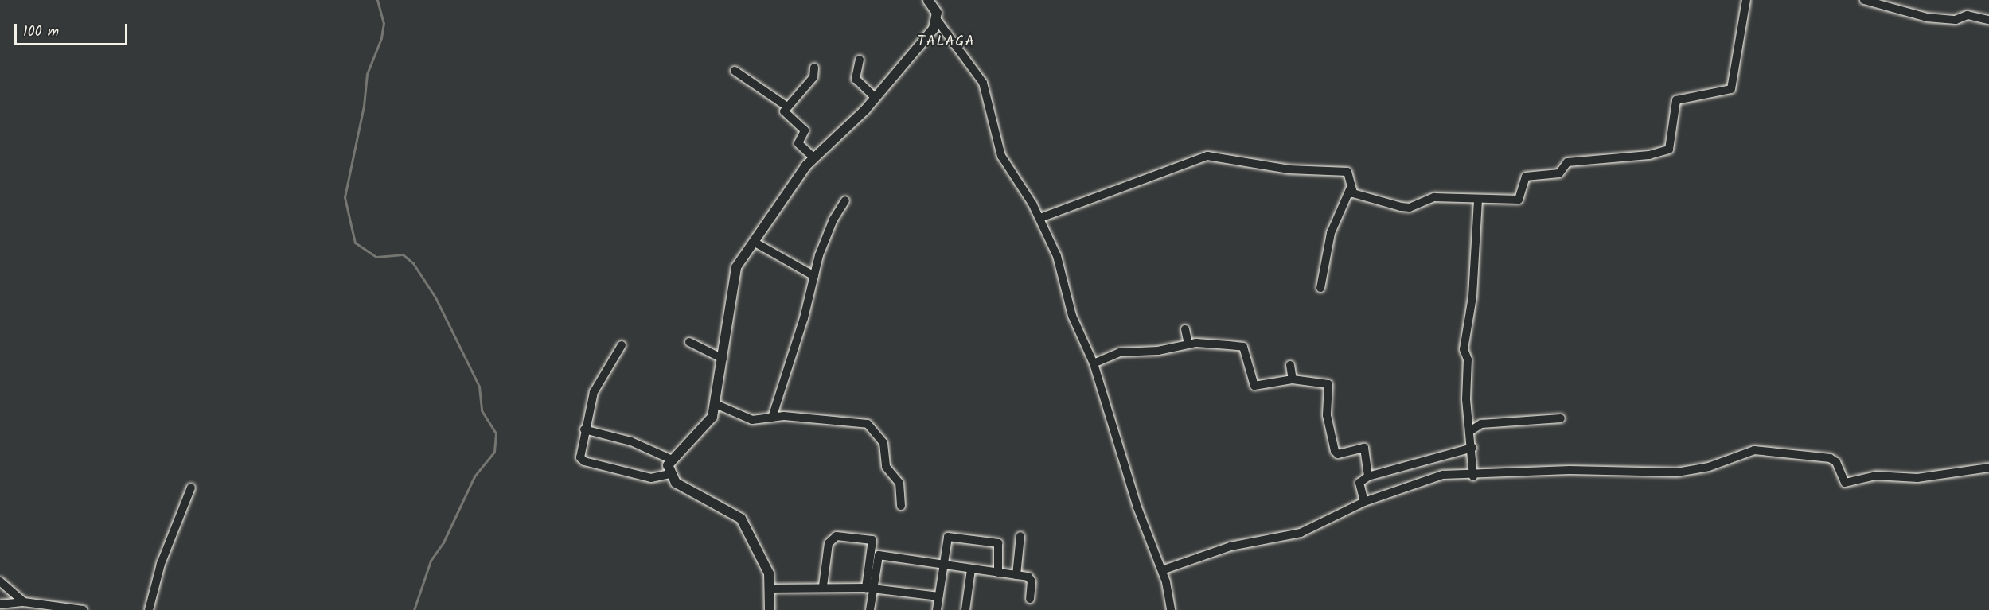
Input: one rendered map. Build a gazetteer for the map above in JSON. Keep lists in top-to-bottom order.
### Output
{
  "districts": ["TALAGA"],
  "scale_bar": "100 m"
}
